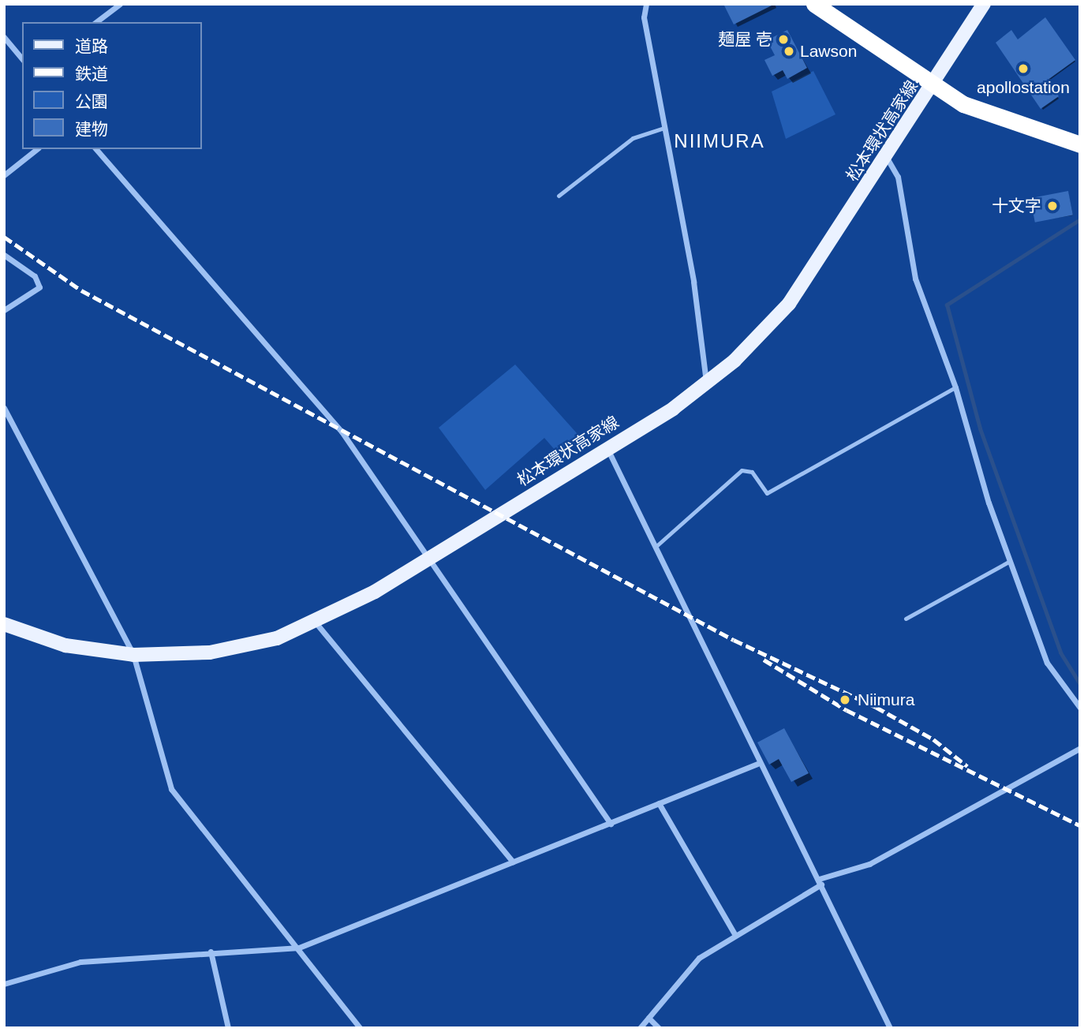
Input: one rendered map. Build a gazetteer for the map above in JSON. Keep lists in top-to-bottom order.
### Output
{
  "streets": {
    "main road": ["松本環状高家線"]
  },
  "districts": ["NIIMURA"],
  "places": [
    "麺屋 壱",
    "Lawson",
    "apollostation",
    "十文字",
    "Niimura"
  ],
  "legend": [
    "道路",
    "鉄道",
    "公園",
    "建物"
  ]
}
